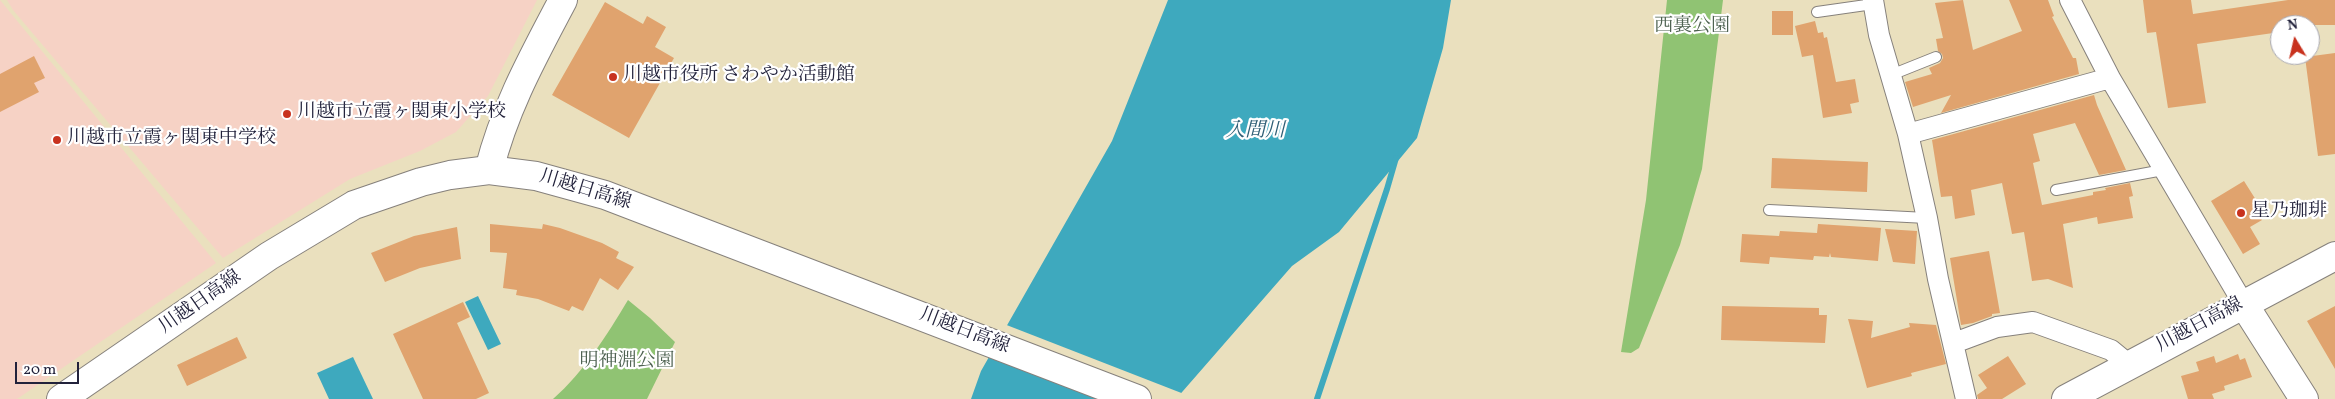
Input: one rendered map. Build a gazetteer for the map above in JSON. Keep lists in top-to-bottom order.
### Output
{
  "streets": {
    "main road": ["川越日高線"]
  },
  "water": ["入間川"],
  "parks": ["西裏公園", "明神淵公園"],
  "places": [
    "川越市役所 さわやか活動館",
    "川越市立霞ヶ関東小学校",
    "川越市立霞ヶ関東中学校",
    "星乃珈琲"
  ],
  "scale_bar": "20 m",
  "north": "top"
}
